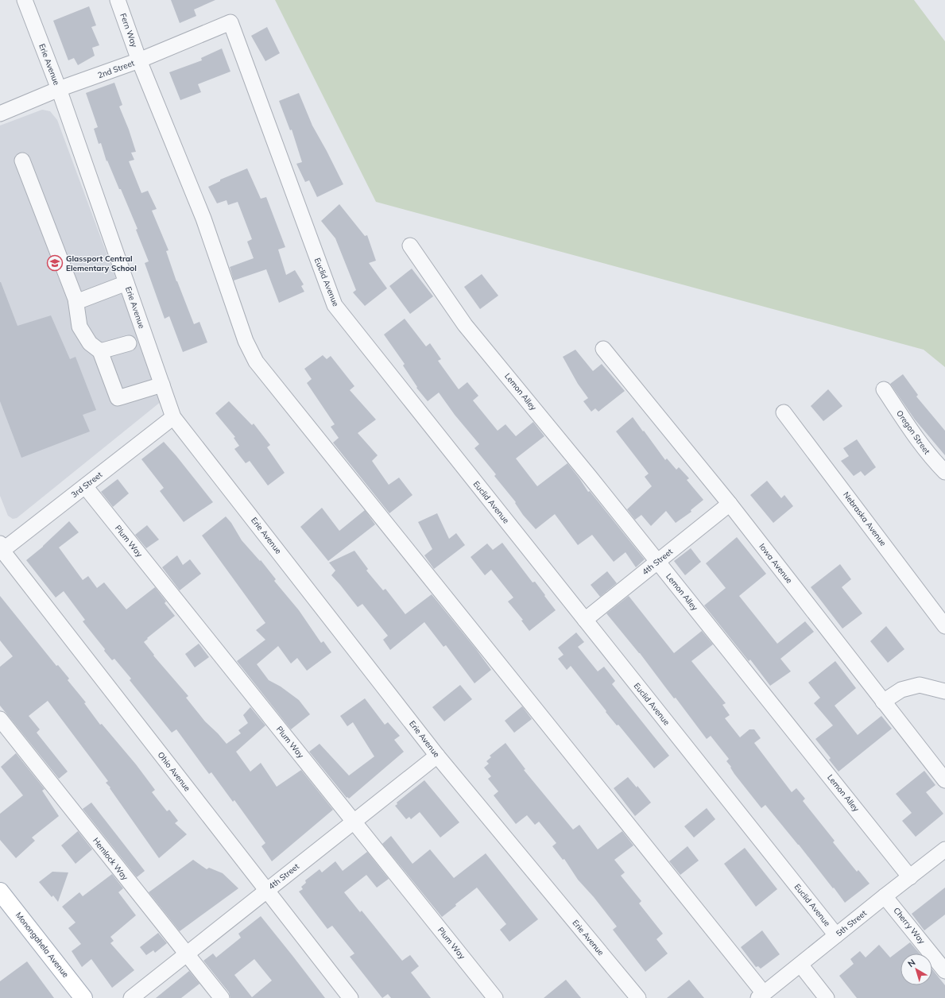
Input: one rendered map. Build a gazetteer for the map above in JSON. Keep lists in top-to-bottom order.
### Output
{
  "streets": {
    "main road": ["Monongahela Avenue"],
    "street": [
      "Fern Way",
      "Erie Avenue",
      "2nd Street",
      "Euclid Avenue",
      "Lemon Alley",
      "Oregon Street",
      "3rd Street",
      "Nebraska Avenue",
      "Plum Way",
      "4th Street",
      "Iowa Avenue",
      "Ohio Avenue",
      "Hemlock Way",
      "5th Street",
      "Cherry Way"
    ]
  },
  "crossings": [
    ["Fern Way", "2nd Street"],
    ["Fern Way", "5th Street"],
    ["Erie Avenue", "2nd Street"],
    ["Erie Avenue", "3rd Street"],
    ["Erie Avenue", "4th Street"],
    ["2nd Street", "Euclid Avenue"],
    ["Euclid Avenue", "4th Street"],
    ["Euclid Avenue", "5th Street"],
    ["Lemon Alley", "4th Street"],
    ["Lemon Alley", "5th Street"],
    ["3rd Street", "Plum Way"],
    ["3rd Street", "Ohio Avenue"],
    ["Plum Way", "4th Street"],
    ["4th Street", "Iowa Avenue"],
    ["4th Street", "Ohio Avenue"],
    ["4th Street", "Hemlock Way"],
    ["5th Street", "Cherry Way"]
  ],
  "places": {
    "school or university": ["Glassport Central Elementary School"]
  },
  "north": "top left"
}
